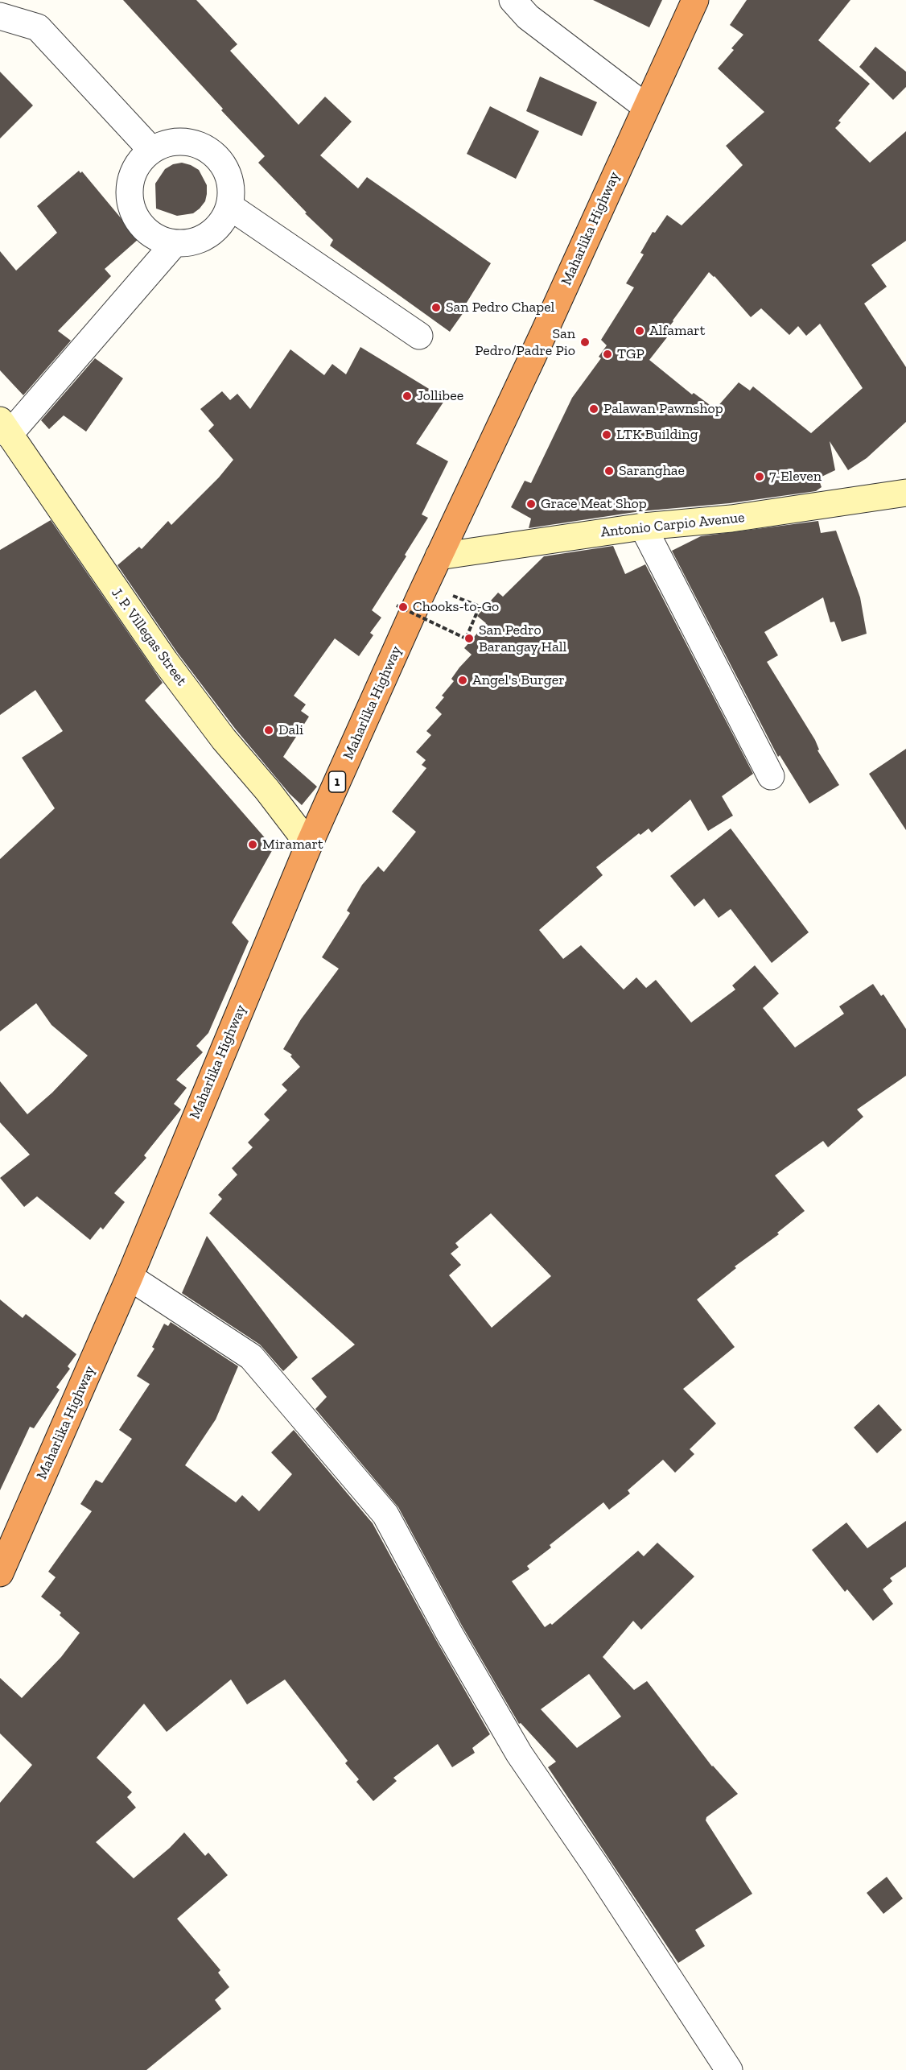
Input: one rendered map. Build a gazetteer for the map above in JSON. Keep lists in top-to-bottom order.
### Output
{
  "streets": {
    "highway": ["Maharlika Highway", "1"],
    "street": ["Antonio Carpio Avenue", "J. P. Villegas Street"]
  },
  "crossings": [
    ["Maharlika Highway", "Antonio Carpio Avenue"],
    ["Maharlika Highway", "J. P. Villegas Street"]
  ],
  "places": [
    "San Pedro Chapel",
    "Alfamart",
    "San Pedro/Padre Pio",
    "TGP",
    "Jollibee",
    "Palawan Pawnshop",
    "LTK Building",
    "Saranghae",
    "7-Eleven",
    "Grace Meat Shop",
    "Chooks-to-Go",
    "San Pedro Barangay Hall",
    "Angel's Burger",
    "Dali",
    "Miramart"
  ]
}
